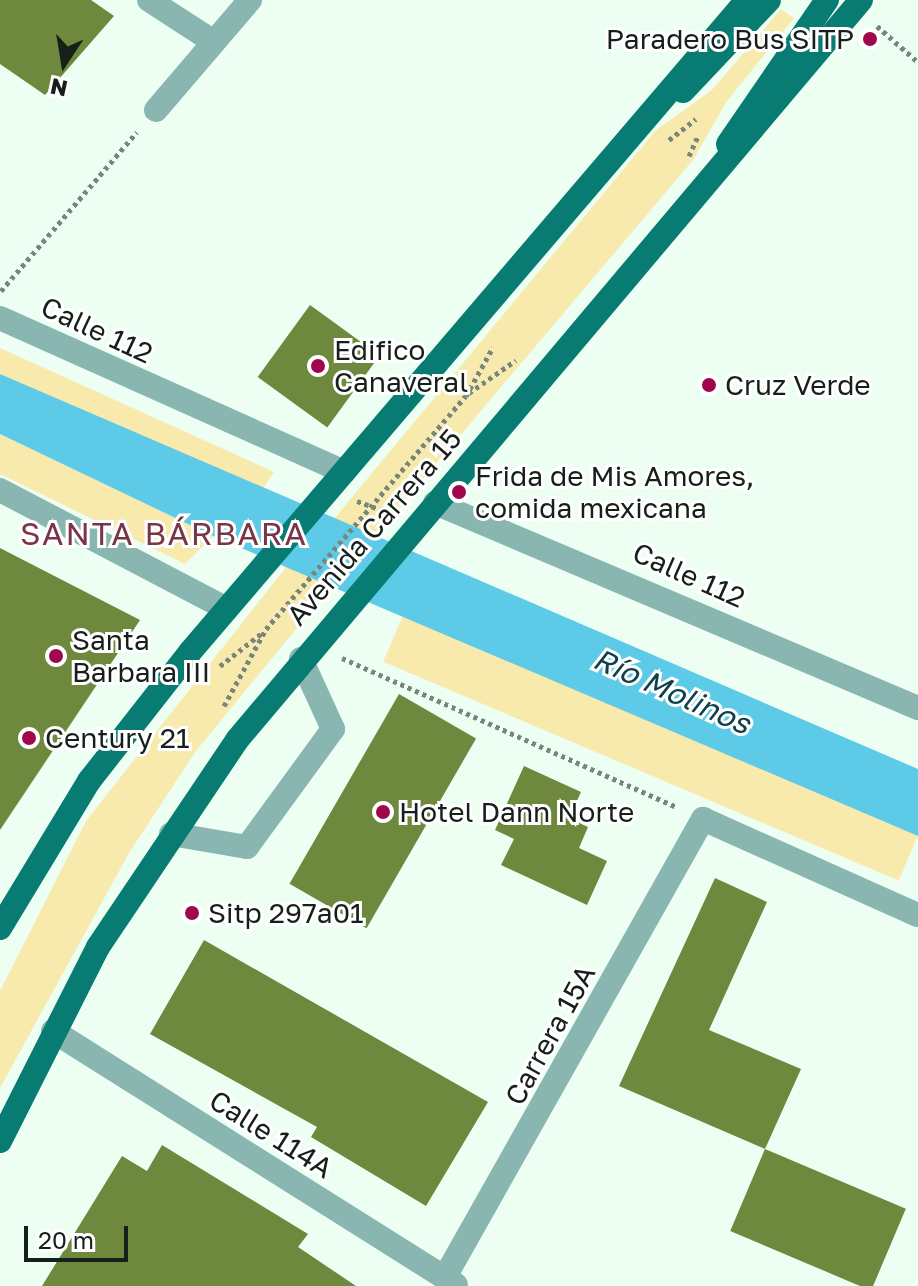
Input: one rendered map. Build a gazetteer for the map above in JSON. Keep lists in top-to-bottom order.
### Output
{
  "streets": {
    "main road": ["Avenida Carrera 15"],
    "street": ["Calle 112", "Carrera 15A", "Calle 114A"]
  },
  "crossings": [
    ["Calle 112", "Avenida Carrera 15"],
    ["Avenida Carrera 15", "Calle 114A"],
    ["Carrera 15A", "Calle 114A"]
  ],
  "districts": ["SANTA BÁRBARA"],
  "water": ["Río Molinos"],
  "places": [
    "Paradero Bus SITP",
    "Edifico Canaveral",
    "Cruz Verde",
    "Frida de Mis Amores, comida mexicana",
    "Santa Barbara III",
    "Century 21",
    "Hotel Dann Norte",
    "Sitp 297a01"
  ],
  "scale_bar": "20 m",
  "north": "bottom"
}
